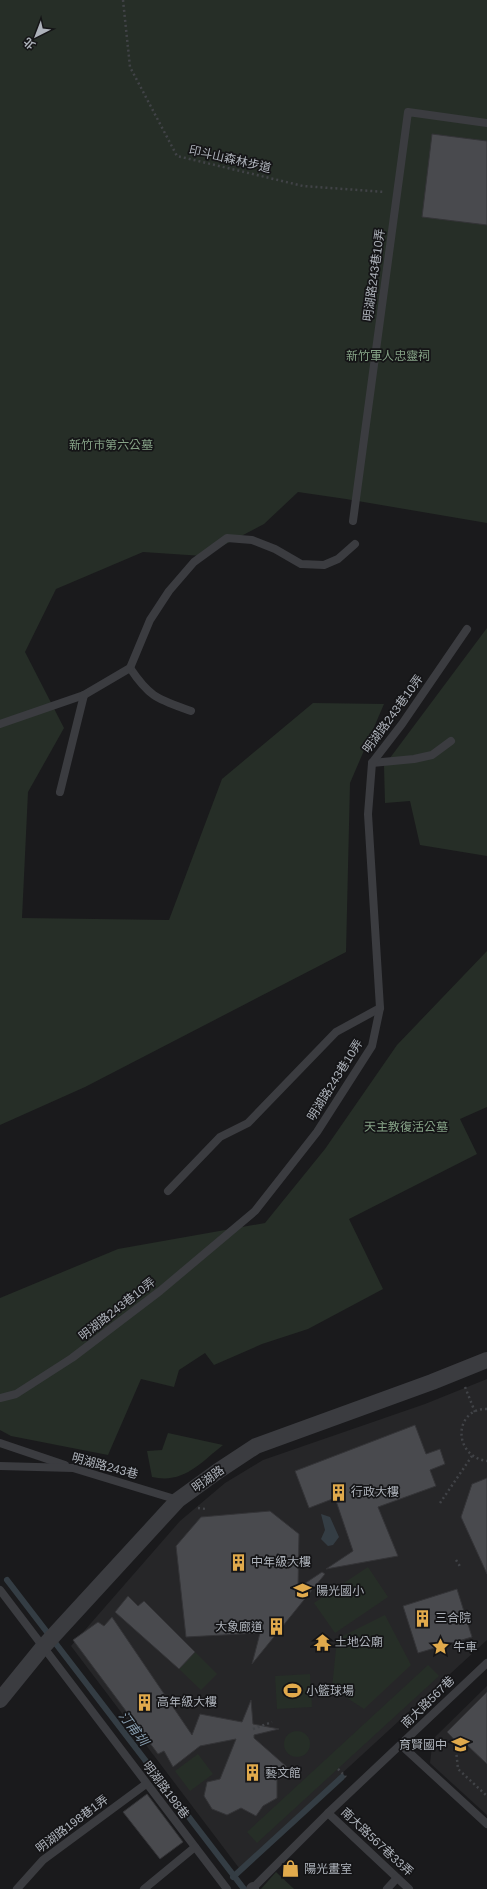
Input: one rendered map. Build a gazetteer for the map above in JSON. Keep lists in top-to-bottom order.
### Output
{
  "streets": {
    "street": ["明湖路"],
    "lane": [
      "明湖路243巷10弄",
      "明湖路243巷",
      "南大路567巷",
      "明湖路198巷",
      "明湖路198巷1弄",
      "南大路567巷33弄"
    ],
    "path": ["印斗山森林步道"]
  },
  "crossings": [
    ["印斗山森林步道", "明湖路243巷10弄"],
    ["明湖路243巷", "明湖路"],
    ["明湖路", "明湖路198巷"],
    ["南大路567巷", "南大路567巷33弄"],
    ["明湖路198巷", "明湖路198巷1弄"]
  ],
  "water": ["汀甫圳"],
  "parks": ["新竹軍人忠靈祠", "新竹市第六公墓", "天主教復活公墓"],
  "places": {
    "building": [
      "行政大樓",
      "中年級大樓",
      "三合院",
      "大象廊道",
      "高年級大樓",
      "藝文館"
    ],
    "school or university": ["陽光國小", "育賢國中"],
    "temple": ["土地公廟"],
    "place": ["牛車"],
    "sports": ["小籃球場"],
    "shop": ["陽光畫室"]
  },
  "north": "bottom left"
}
